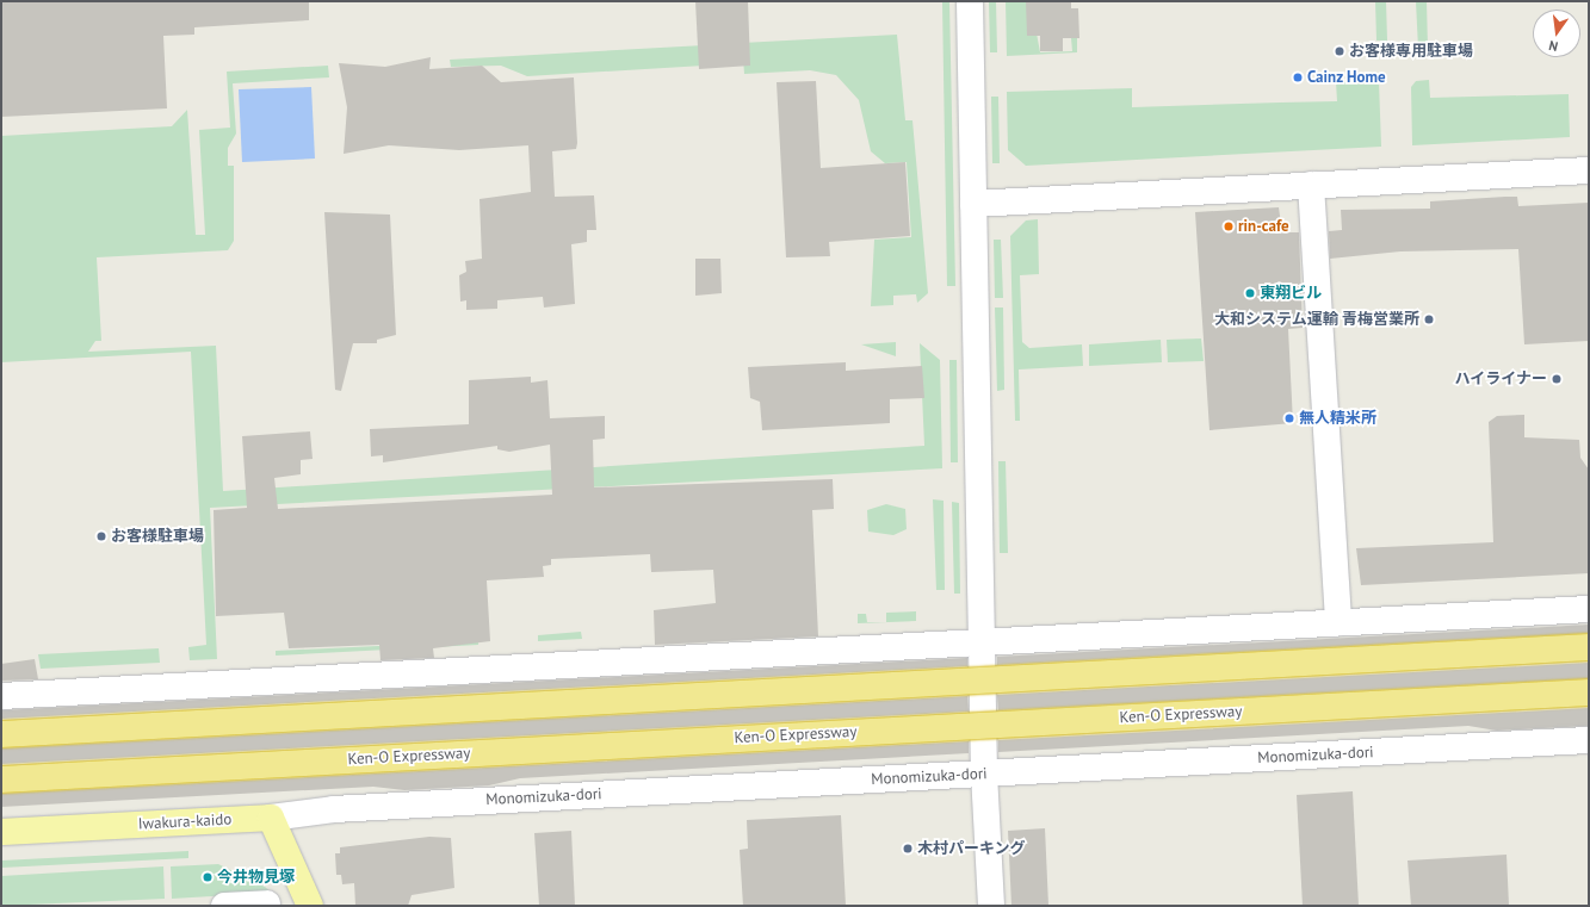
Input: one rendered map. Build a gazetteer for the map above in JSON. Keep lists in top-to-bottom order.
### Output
{
  "streets": {
    "highway": ["Ken-O Expressway"],
    "main road": ["Iwakura-kaido"],
    "street": ["Monomizuka-dori"]
  },
  "crossings": [
    ["Monomizuka-dori", "Iwakura-kaido"]
  ],
  "places": [
    "お客様専用駐車場",
    "Cainz Home",
    "rin-cafe",
    "東翔ビル",
    "大和システム運輸 青梅営業所",
    "ハイライナー",
    "無人精米所",
    "お客様駐車場",
    "木村パーキング",
    "今井物見塚"
  ],
  "north": "bottom"
}
